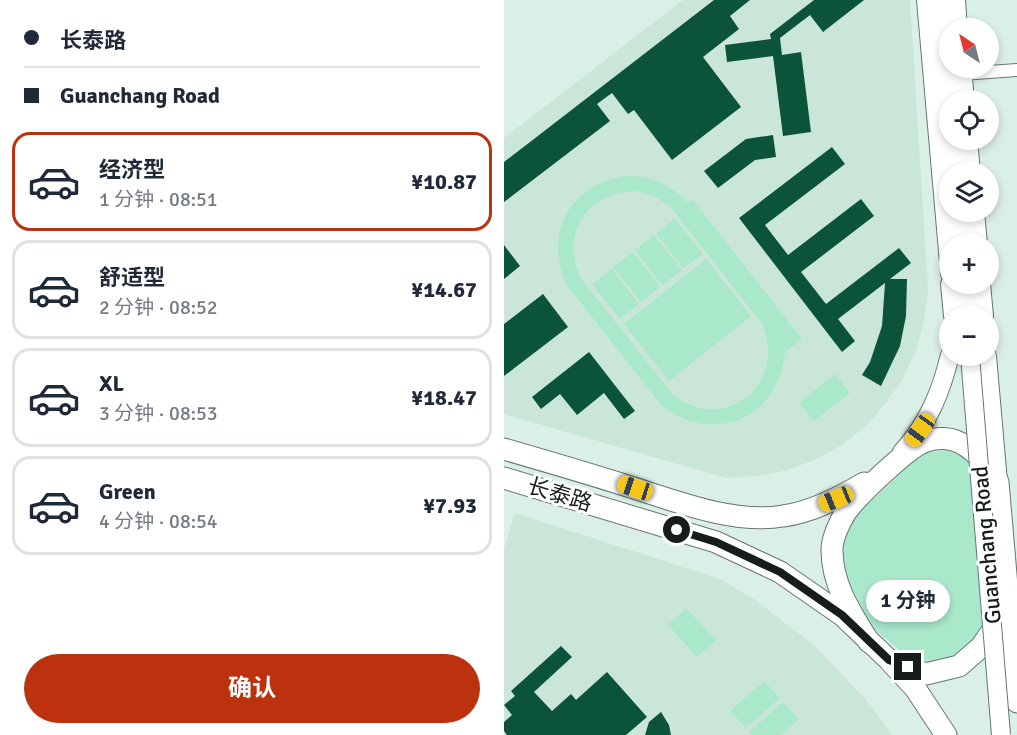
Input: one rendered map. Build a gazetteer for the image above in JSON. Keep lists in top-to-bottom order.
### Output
{
  "streets": {
    "highway": ["长泰路", "Guanchang Road"]
  },
  "crossings": [
    ["长泰路", "Guanchang Road"]
  ],
  "north": "top left",
  "page": {
    "banner": ["长泰路", "Guanchang Road"],
    "map_buttons": ["+", "−"],
    "list": [
      {
        "name": "经济型",
        "note": "1 分钟 · 08:51",
        "value": "¥10.87"
      },
      {
        "name": "舒适型",
        "note": "2 分钟 · 08:52",
        "value": "¥14.67"
      },
      {
        "name": "XL",
        "note": "3 分钟 · 08:53",
        "value": "¥18.47"
      },
      {
        "name": "Green",
        "note": "4 分钟 · 08:54",
        "value": "¥7.93"
      }
    ],
    "bubble": "1 分钟",
    "buttons": "确认"
  }
}
